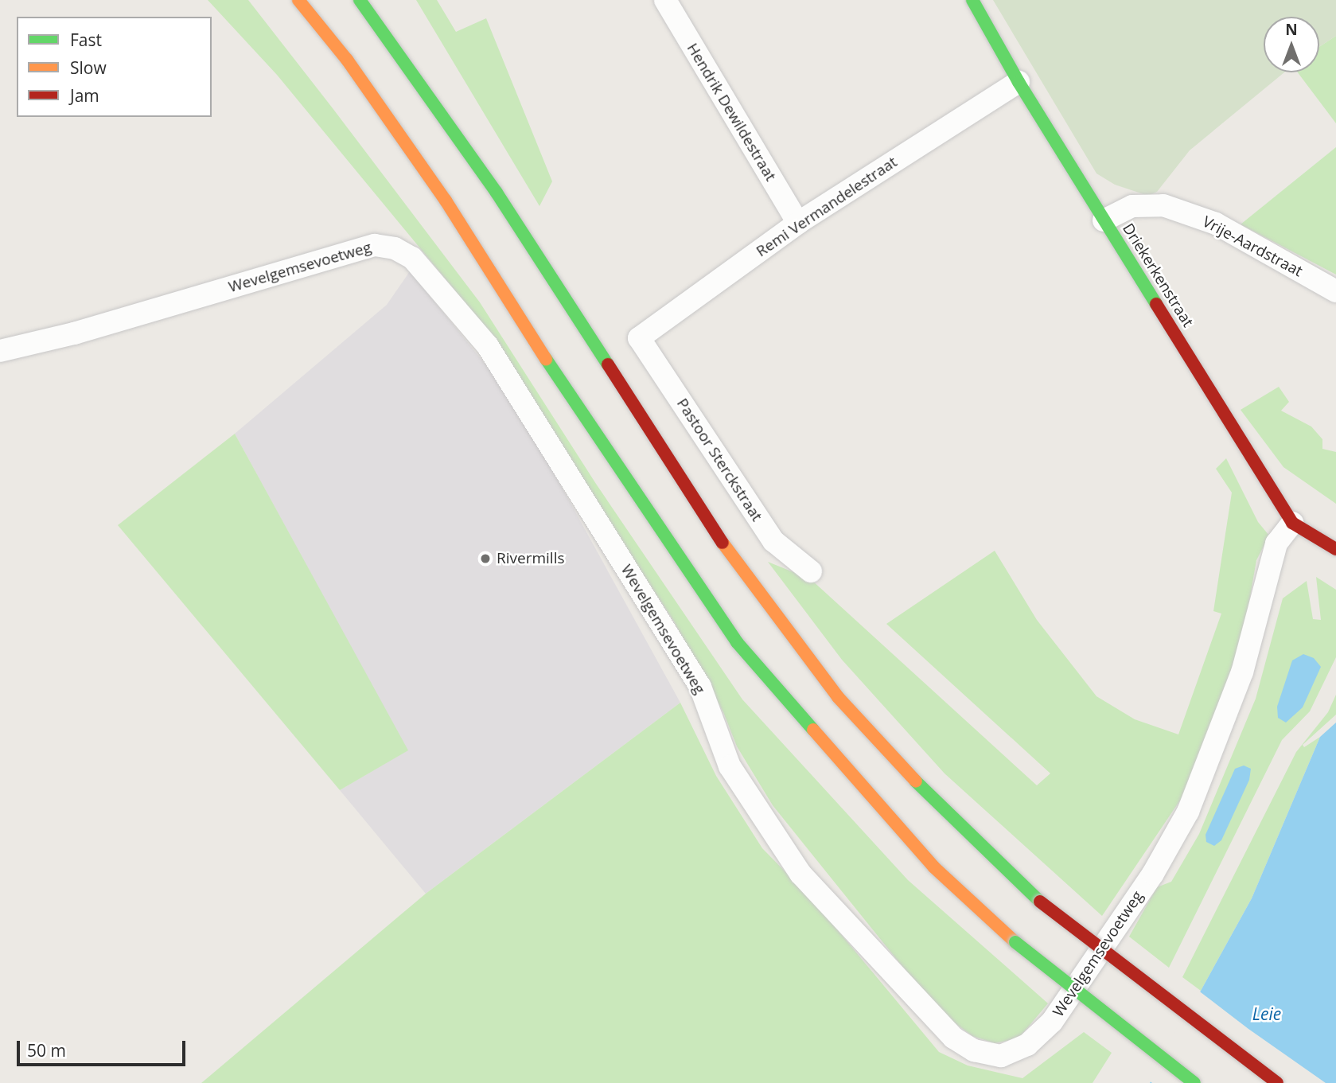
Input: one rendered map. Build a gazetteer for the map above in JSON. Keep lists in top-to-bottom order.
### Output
{
  "streets": {
    "main road": ["Driekerkenstraat"],
    "street": [
      "Hendrik Dewildestraat",
      "Remi Vermandelestraat",
      "Vrije-Aardstraat",
      "Wevelgemsevoetweg",
      "Pastoor Sterckstraat"
    ]
  },
  "crossings": [
    ["Hendrik Dewildestraat", "Remi Vermandelestraat"],
    ["Remi Vermandelestraat", "Driekerkenstraat"],
    ["Remi Vermandelestraat", "Pastoor Sterckstraat"],
    ["Vrije-Aardstraat", "Driekerkenstraat"],
    ["Wevelgemsevoetweg", "Driekerkenstraat"]
  ],
  "water": ["Leie"],
  "places": ["Rivermills"],
  "legend": ["Fast", "Slow", "Jam"],
  "scale_bar": "50 m",
  "north": "top"
}
